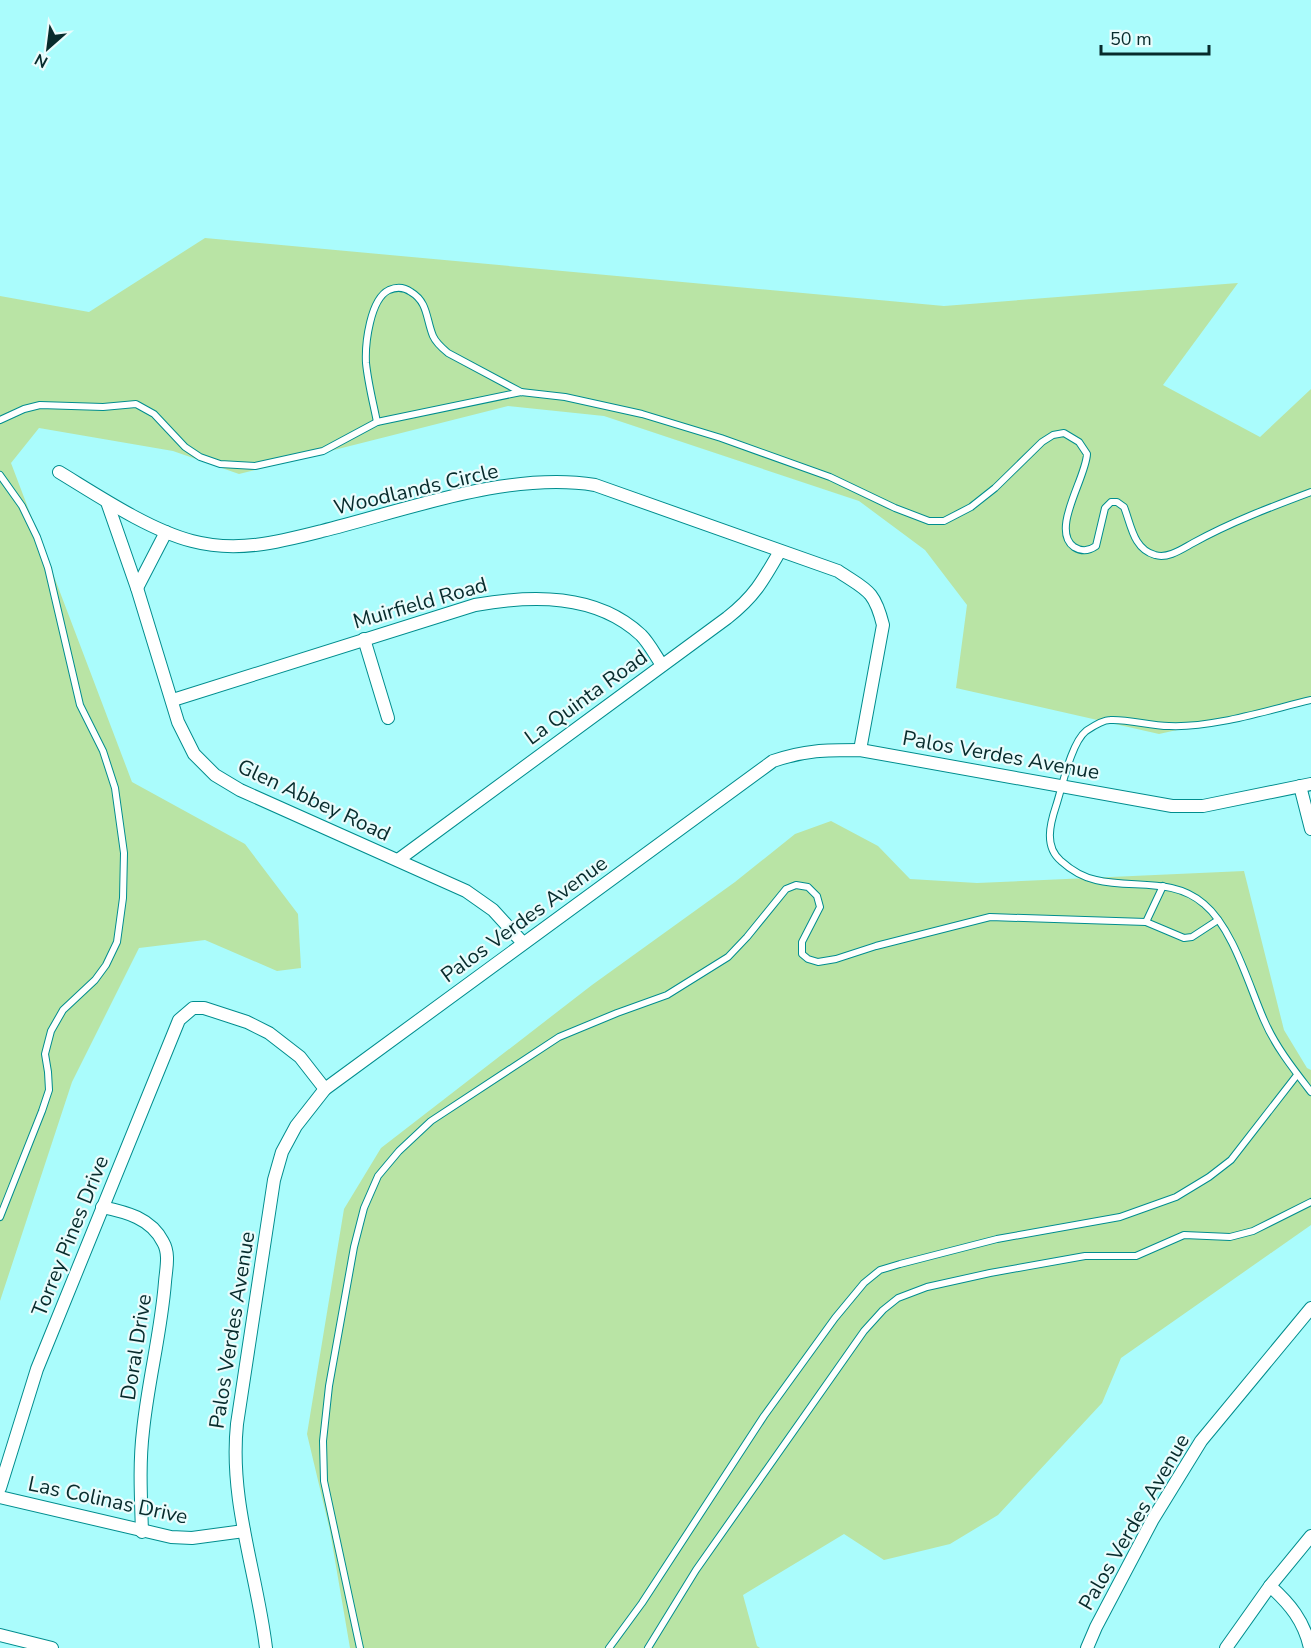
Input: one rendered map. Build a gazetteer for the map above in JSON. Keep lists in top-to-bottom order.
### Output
{
  "streets": {
    "street": [
      "Woodlands Circle",
      "Muirfield Road",
      "La Quinta Road",
      "Palos Verdes Avenue",
      "Glen Abbey Road",
      "Torrey Pines Drive",
      "Doral Drive",
      "Las Colinas Drive"
    ]
  },
  "crossings": [
    ["Woodlands Circle", "La Quinta Road"],
    ["Woodlands Circle", "Palos Verdes Avenue"],
    ["Woodlands Circle", "Glen Abbey Road"],
    ["Muirfield Road", "La Quinta Road"],
    ["Muirfield Road", "Glen Abbey Road"],
    ["La Quinta Road", "Glen Abbey Road"],
    ["Palos Verdes Avenue", "Glen Abbey Road"],
    ["Palos Verdes Avenue", "Torrey Pines Drive"],
    ["Palos Verdes Avenue", "Las Colinas Drive"],
    ["Torrey Pines Drive", "Doral Drive"],
    ["Doral Drive", "Las Colinas Drive"]
  ],
  "scale_bar": "50 m",
  "north": "bottom left"
}
